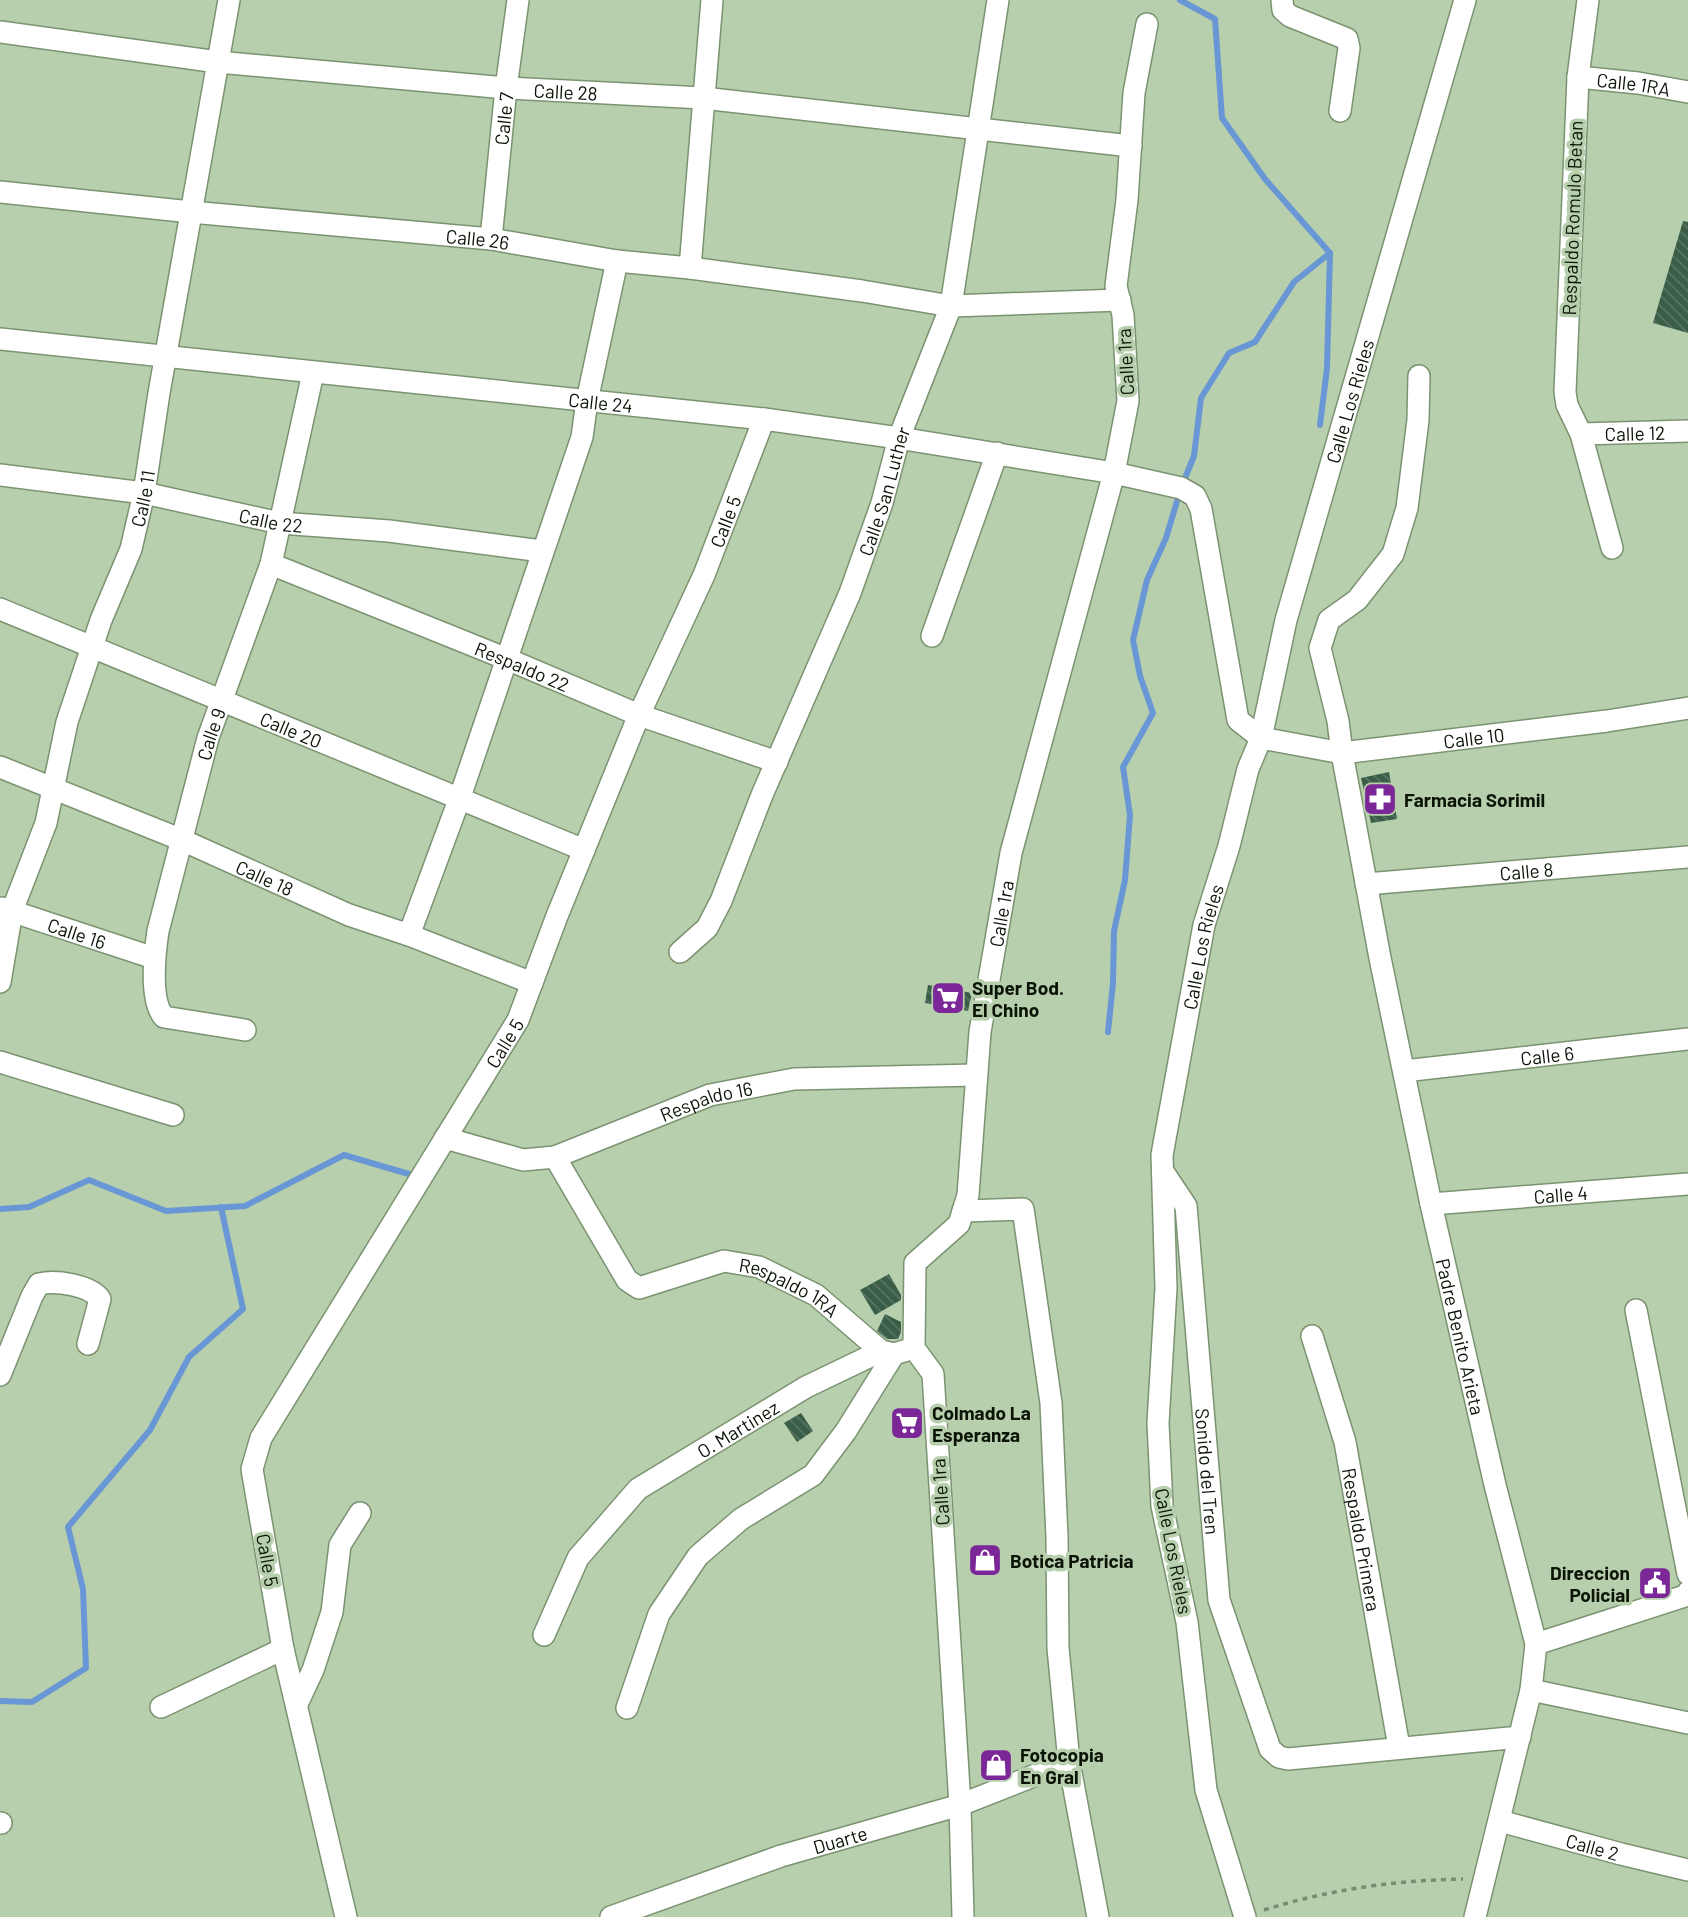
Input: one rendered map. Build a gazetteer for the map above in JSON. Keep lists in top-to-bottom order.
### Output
{
  "streets": {
    "street": [
      "Calle 1RA",
      "Calle 28",
      "Calle 7",
      "Respaldo Romulo Betan",
      "Calle 26",
      "Calle 1ra",
      "Calle Los Rieles",
      "Calle 24",
      "Calle 12",
      "Calle San Luther",
      "Calle 11",
      "Calle 22",
      "Calle 5",
      "Respaldo 22",
      "Calle 20",
      "Calle 9",
      "Calle 10",
      "Calle 8",
      "Calle 18",
      "Calle 16",
      "Calle 6",
      "Respaldo 16",
      "Calle 4",
      "Respaldo 1RA",
      "Padre Benito Arieta",
      "O. Martinez",
      "Sonido del Tren",
      "Respaldo Primera",
      "Duarte",
      "Calle 2"
    ]
  },
  "crossings": [
    ["Calle 1RA", "Respaldo Romulo Betan"],
    ["Calle 28", "Calle 7"],
    ["Calle 28", "Calle 1ra"],
    ["Calle 28", "Calle San Luther"],
    ["Calle 28", "Calle 11"],
    ["Calle 7", "Calle 26"],
    ["Respaldo Romulo Betan", "Calle 12"],
    ["Calle 26", "Calle 1ra"],
    ["Calle 26", "Calle San Luther"],
    ["Calle 26", "Calle 11"],
    ["Calle 1ra", "Calle 24"],
    ["Calle 1ra", "Respaldo 16"],
    ["Calle 1ra", "Respaldo 1RA"],
    ["Calle 1ra", "O. Martinez"],
    ["Calle 1ra", "Duarte"],
    ["Calle Los Rieles", "Calle 24"],
    ["Calle Los Rieles", "Calle 10"],
    ["Calle Los Rieles", "Sonido del Tren"],
    ["Calle 24", "Calle San Luther"],
    ["Calle 24", "Calle 11"],
    ["Calle 24", "Calle 5"],
    ["Calle 24", "Calle 9"],
    ["Calle 24", "Calle 10"],
    ["Calle San Luther", "Respaldo 22"],
    ["Calle 11", "Calle 22"],
    ["Calle 11", "Calle 20"],
    ["Calle 11", "Calle 18"],
    ["Calle 11", "Calle 16"],
    ["Calle 22", "Calle 9"],
    ["Calle 5", "Respaldo 22"],
    ["Calle 5", "Calle 20"],
    ["Calle 5", "Calle 18"],
    ["Calle 5", "Respaldo 16"],
    ["Respaldo 22", "Calle 9"],
    ["Calle 20", "Calle 9"],
    ["Calle 9", "Calle 18"],
    ["Calle 9", "Calle 16"],
    ["Calle 10", "Padre Benito Arieta"],
    ["Calle 8", "Padre Benito Arieta"],
    ["Calle 6", "Padre Benito Arieta"],
    ["Respaldo 16", "Respaldo 1RA"],
    ["Calle 4", "Padre Benito Arieta"],
    ["Respaldo 1RA", "O. Martinez"],
    ["Padre Benito Arieta", "Calle 2"],
    ["Sonido del Tren", "Respaldo Primera"]
  ],
  "places": {
    "pharmacy": ["Farmacia Sorimil"],
    "supermarket": ["Super Bod. El Chino", "Colmado La Esperanza"],
    "shop": ["Botica Patricia", "Fotocopia En Gral"],
    "public building": ["Direccion Policial"]
  }
}
